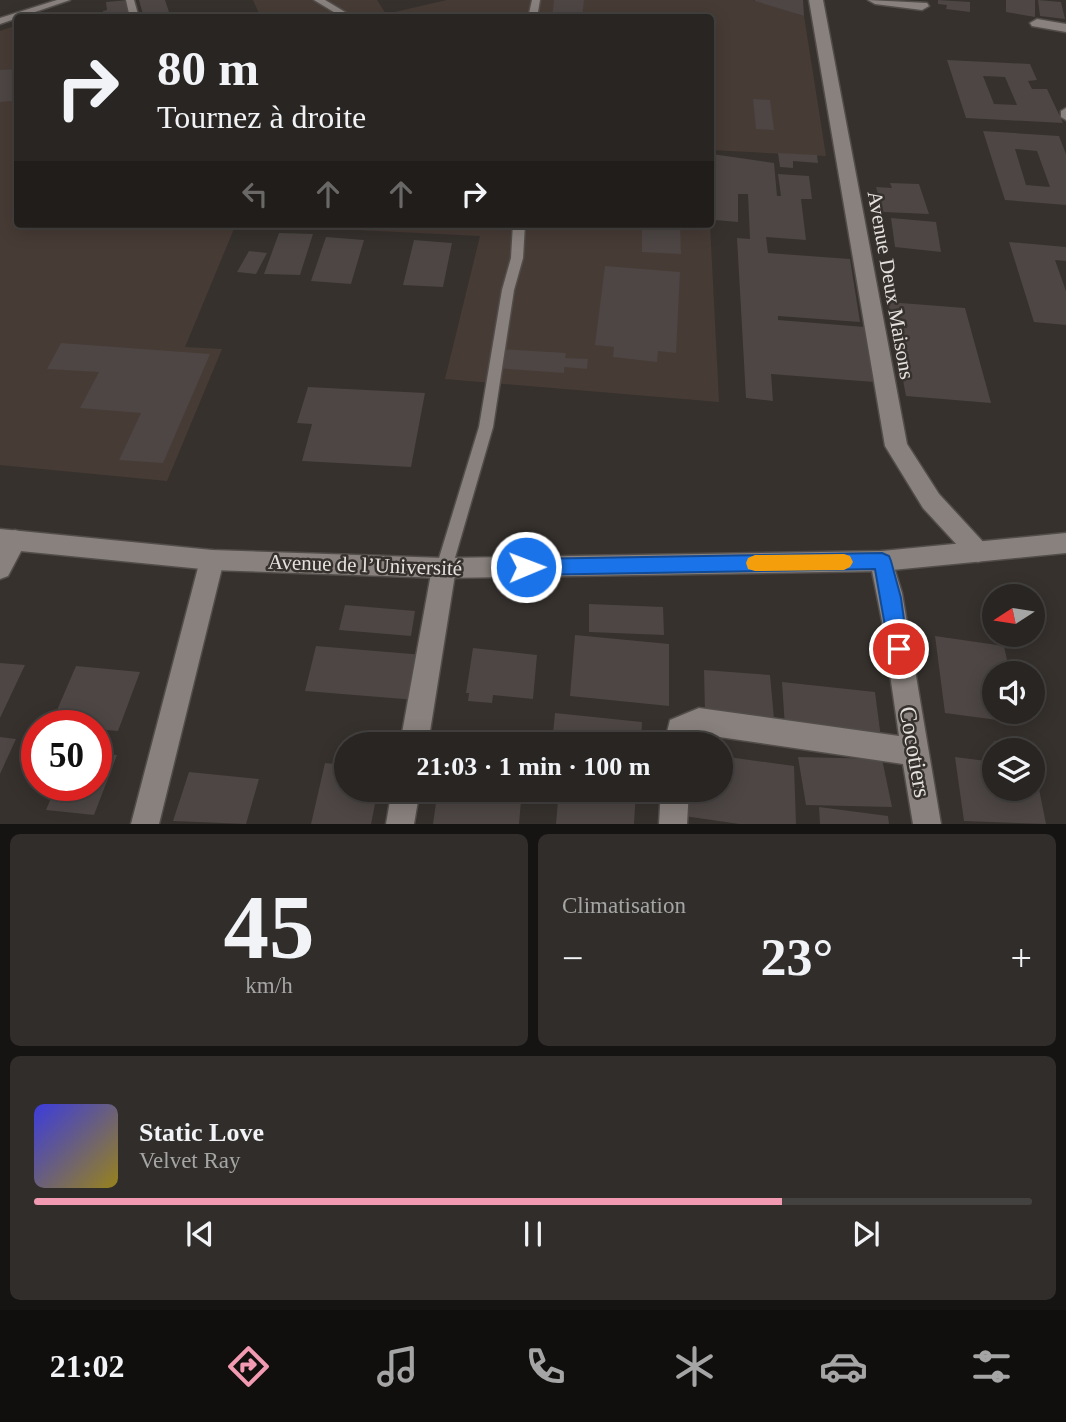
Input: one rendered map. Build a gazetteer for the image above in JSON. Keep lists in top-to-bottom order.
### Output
{
  "streets": {
    "street": ["Avenue Deux Maisons", "Avenue de l’Université", "Cocotiers"]
  },
  "crossings": [
    ["Avenue Deux Maisons", "Avenue de l’Université"],
    ["Avenue de l’Université", "Cocotiers"]
  ],
  "north": "left",
  "page": {
    "turn": ["80 m", "Tournez à droite"],
    "limit": "50",
    "trip": "21:03 · 1 min · 100 m",
    "tile": [
      ["45", "km/h"],
      "Climatisation"
    ],
    "heat": ["−", "23°", "+"],
    "song": ["Static Love", "Velvet Ray"],
    "tabs": "21:02"
  }
}
